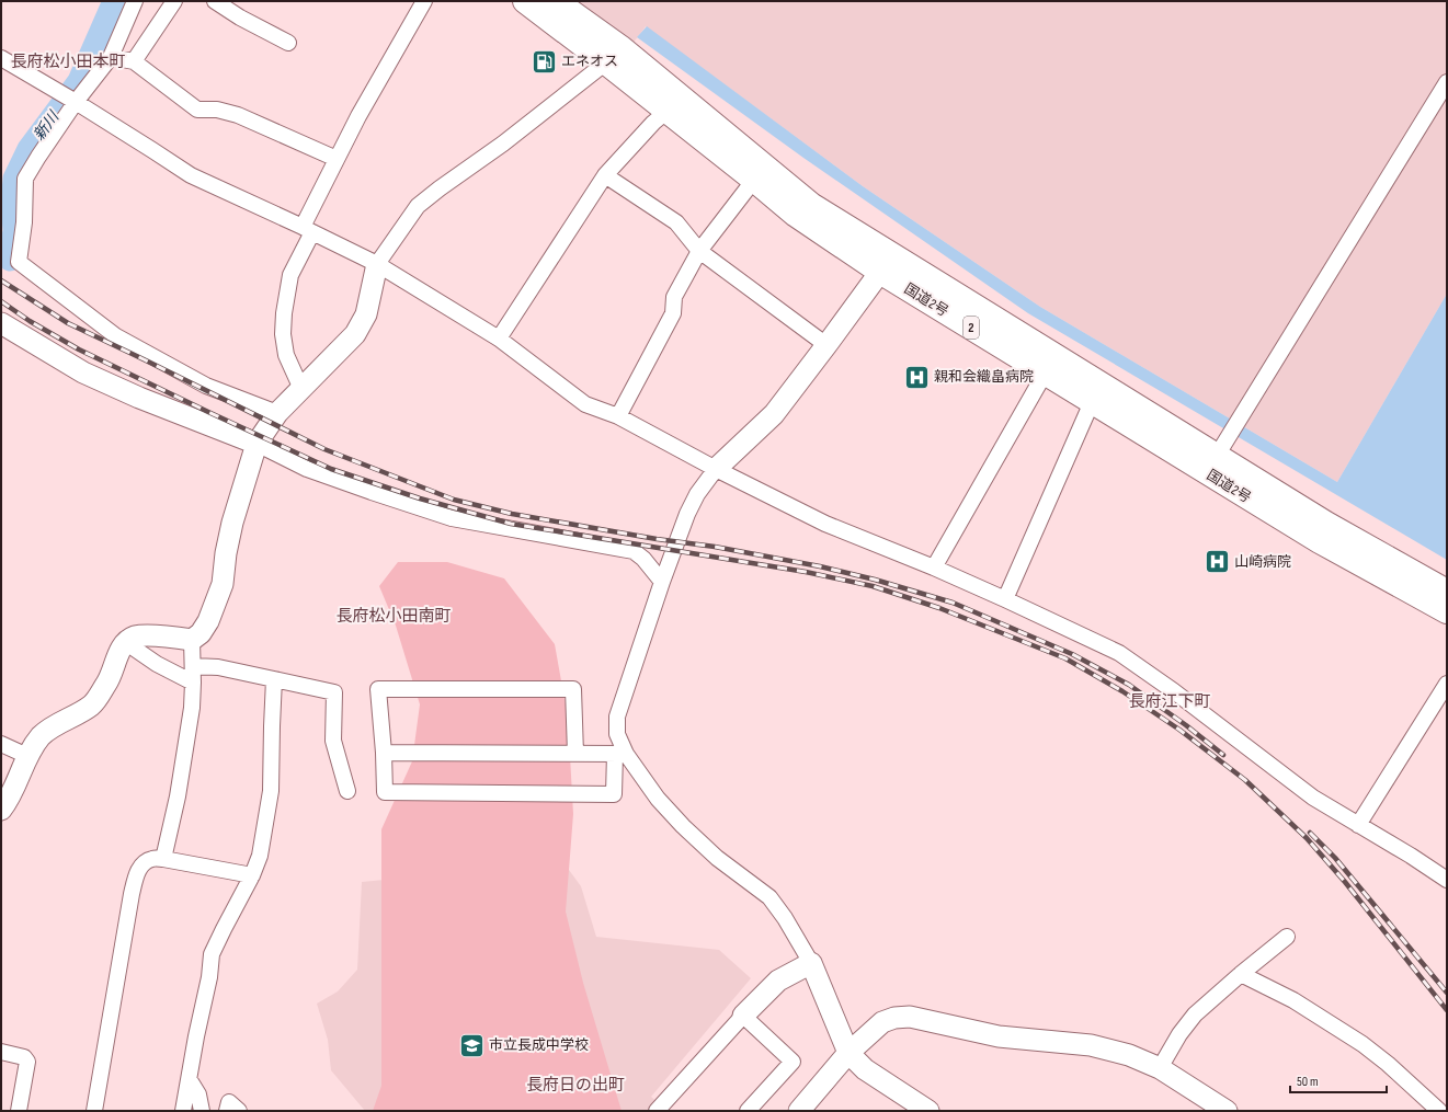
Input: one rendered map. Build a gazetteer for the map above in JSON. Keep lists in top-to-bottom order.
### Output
{
  "streets": {
    "highway": ["国道2号", "2"]
  },
  "districts": [
    "長府松小田本町",
    "長府松小田南町",
    "長府江下町",
    "長府日の出町"
  ],
  "water": ["新川"],
  "places": {
    "fuel station": ["エネオス"],
    "hospital": ["親和会織畠病院", "山崎病院"],
    "school or university": ["市立長成中学校"]
  },
  "scale_bar": "50 m"
}
